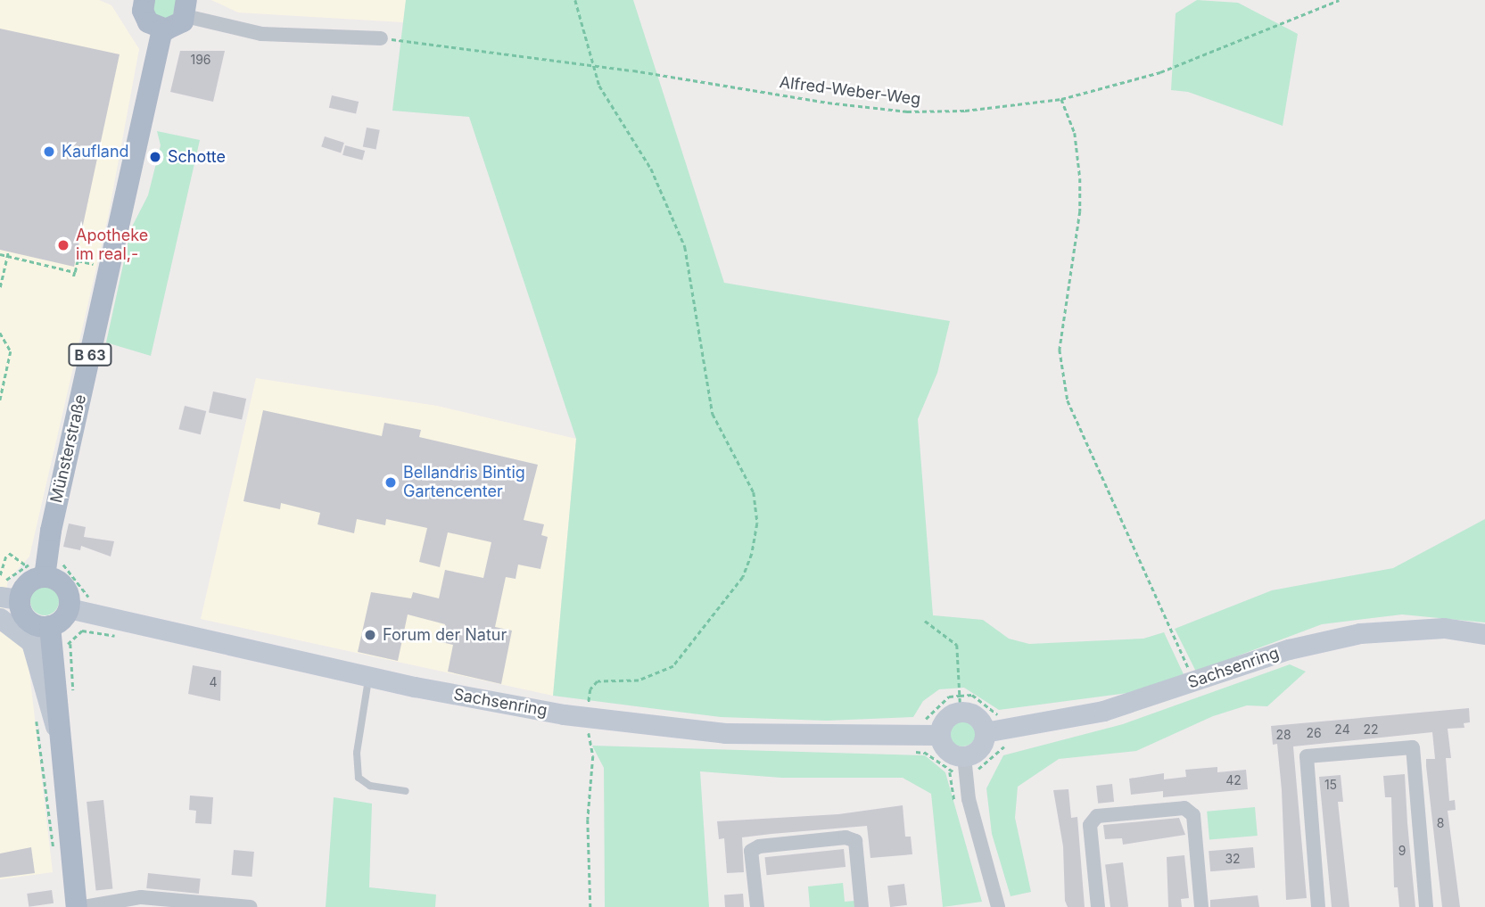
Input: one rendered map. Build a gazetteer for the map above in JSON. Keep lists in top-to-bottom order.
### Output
{
  "streets": {
    "main road": ["B 63", "Münsterstraße"],
    "street": ["Sachsenring"],
    "path": ["Alfred-Weber-Weg"]
  },
  "crossings": [
    ["Münsterstraße", "Sachsenring"]
  ],
  "places": [
    "Kaufland",
    "Schotte",
    "Apotheke im real,-",
    "Bellandris Bintig Gartencenter",
    "Forum der Natur"
  ],
  "house_numbers": [
    "196",
    "4",
    "24",
    "22",
    "26",
    "28",
    "42",
    "15",
    "8",
    "9",
    "32"
  ]
}
